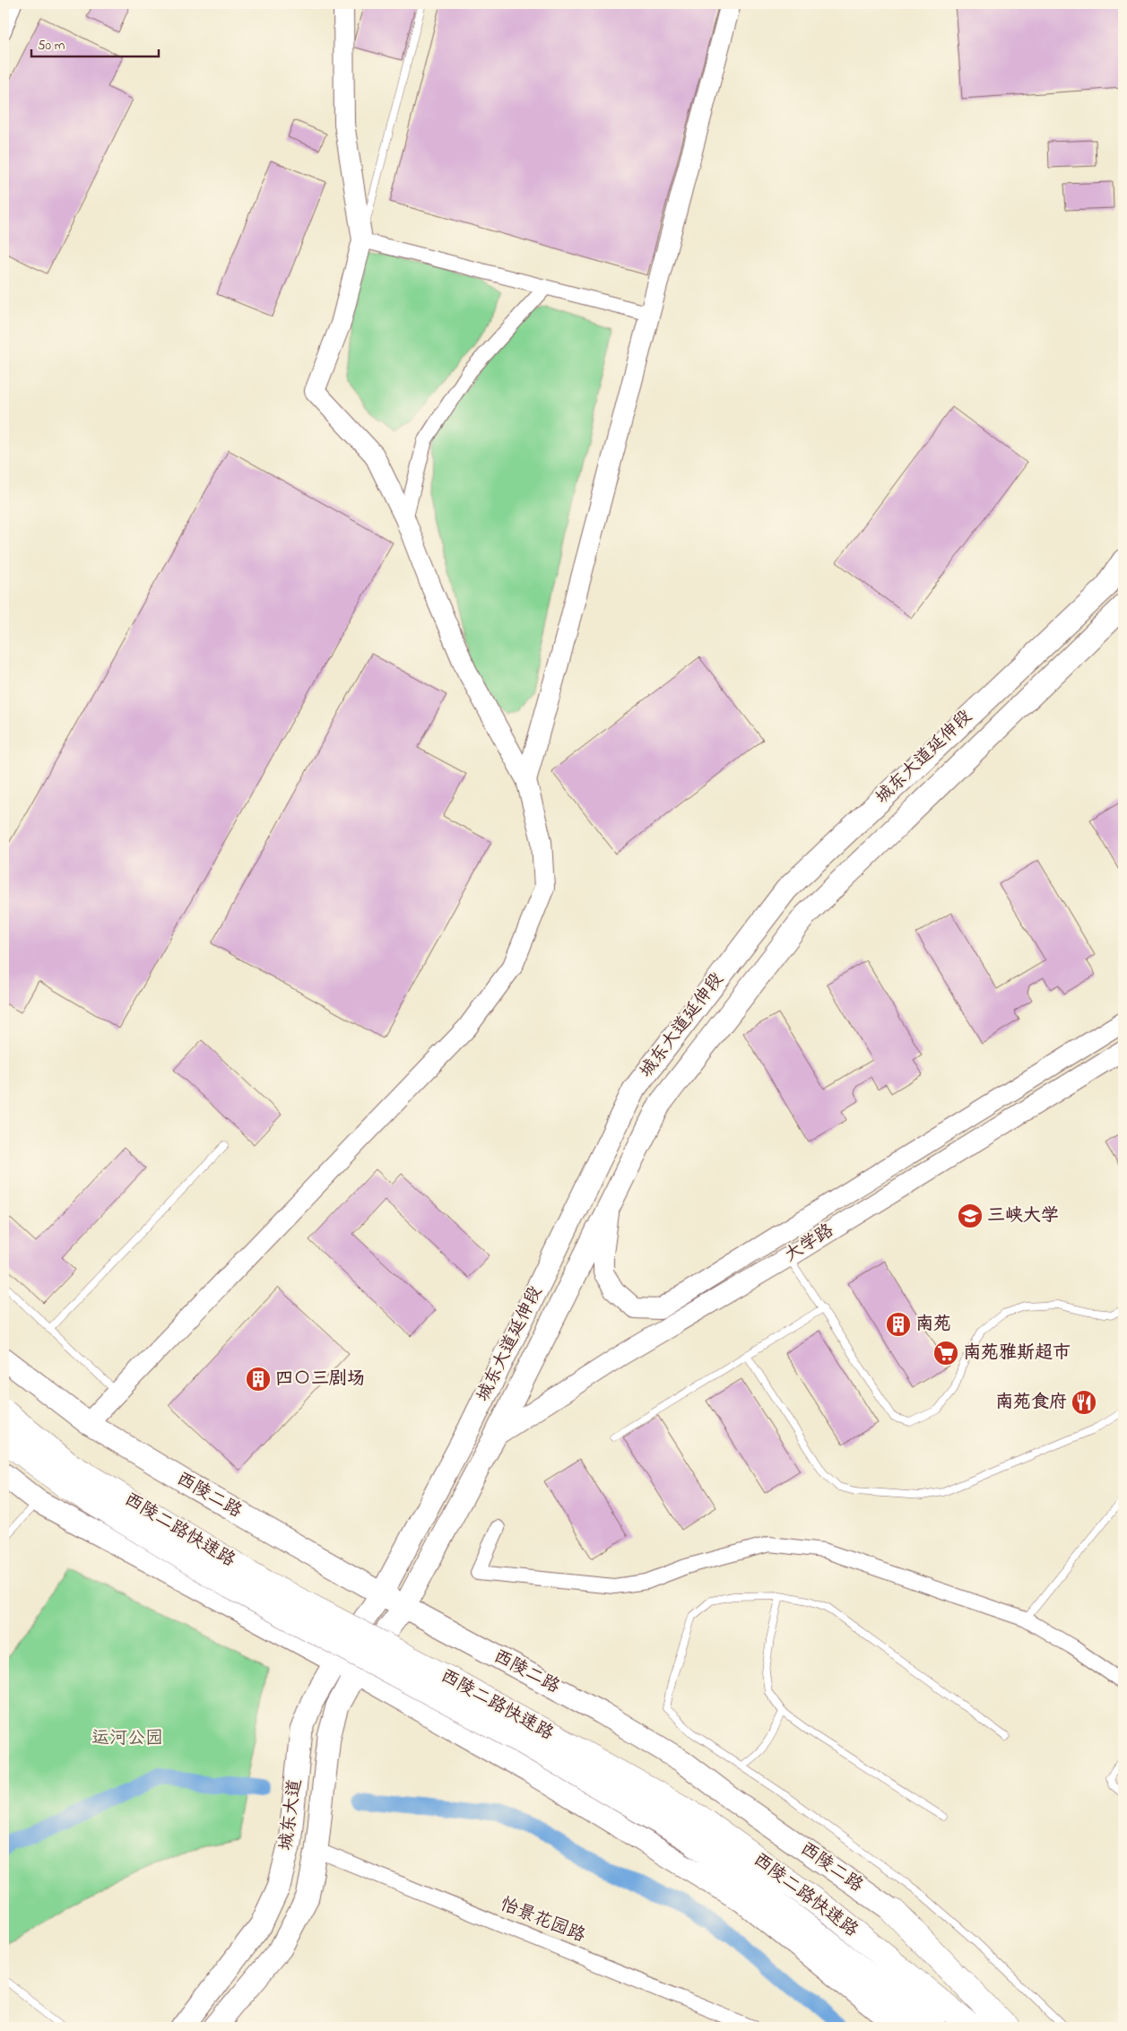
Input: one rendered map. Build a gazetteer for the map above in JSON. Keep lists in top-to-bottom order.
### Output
{
  "streets": {
    "highway": ["西陵二路快速路"],
    "main road": ["城东大道延伸段", "西陵二路", "城东大道"],
    "street": ["大学路", "怡景花园路"]
  },
  "crossings": [
    ["城东大道延伸段", "大学路"],
    ["城东大道延伸段", "西陵二路"],
    ["城东大道延伸段", "城东大道"],
    ["西陵二路", "城东大道"],
    ["城东大道", "怡景花园路"]
  ],
  "parks": ["运河公园"],
  "places": {
    "school or university": ["三峡大学"],
    "building": ["南苑", "四〇三剧场"],
    "supermarket": ["南苑雅斯超市"],
    "restaurant": ["南苑食府"]
  },
  "scale_bar": "50 m"
}
